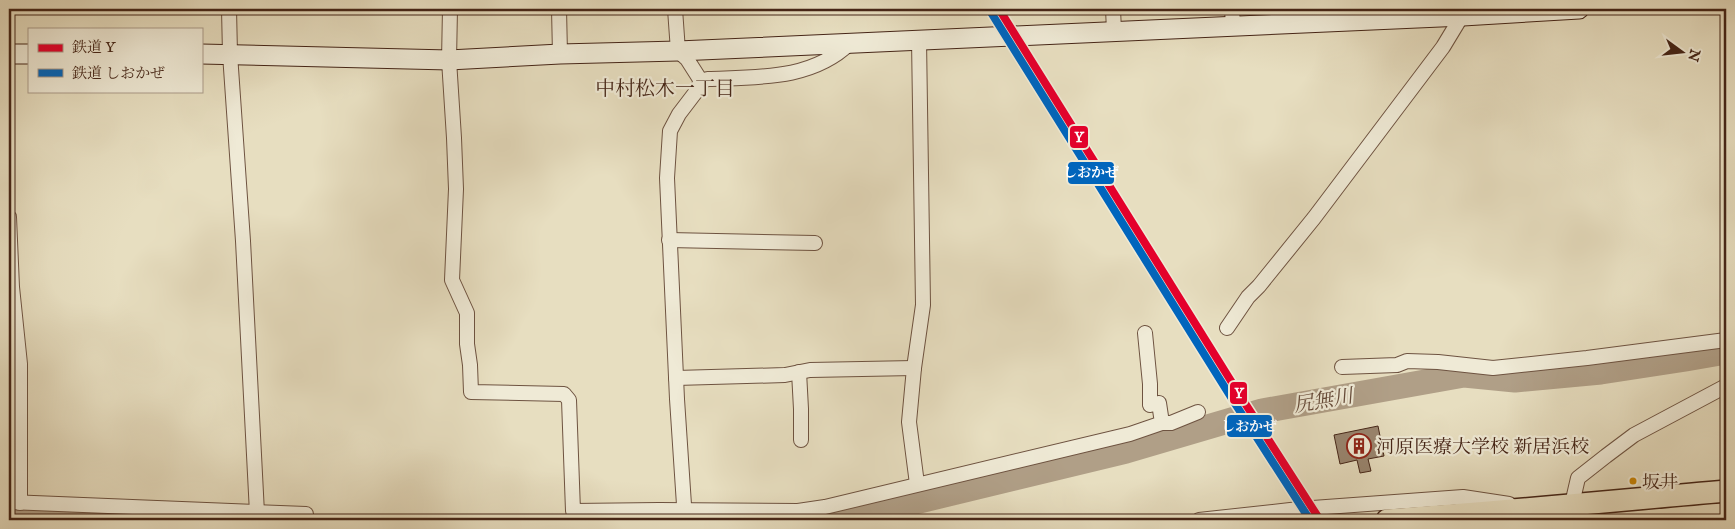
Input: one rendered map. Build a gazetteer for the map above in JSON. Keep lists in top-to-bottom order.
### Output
{
  "districts": ["中村松木一丁目"],
  "water": ["尻無川"],
  "places": {
    "building": ["河原医療大学校 新居浜校"],
    "other": ["坂井"]
  },
  "lines": ["rail line Y", "rail line しおかぜ"],
  "legend": ["鉄道 Y", "鉄道 しおかぜ"],
  "north": "right"
}
